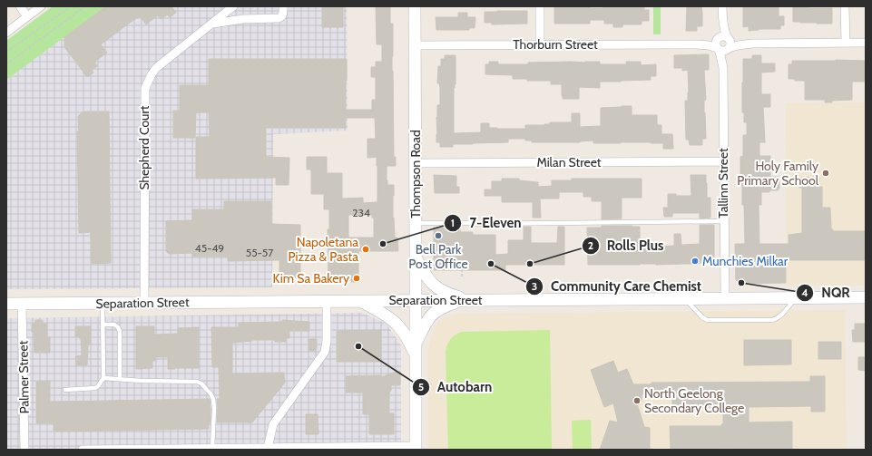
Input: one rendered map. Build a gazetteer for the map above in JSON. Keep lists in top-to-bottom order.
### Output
{
  "streets": {
    "main road": ["Thompson Road", "Separation Street"],
    "street": [
      "Thorburn Street",
      "Shepherd Court",
      "Milan Street",
      "Tallinn Street",
      "Palmer Street"
    ]
  },
  "crossings": [
    ["Thorburn Street", "Thompson Road"],
    ["Thorburn Street", "Tallinn Street"],
    ["Shepherd Court", "Separation Street"],
    ["Milan Street", "Thompson Road"],
    ["Milan Street", "Tallinn Street"],
    ["Thompson Road", "Separation Street"],
    ["Tallinn Street", "Separation Street"],
    ["Separation Street", "Palmer Street"]
  ],
  "places": [
    "Holy Family Primary School",
    "Bell Park Post Office",
    "7-Eleven",
    "Napoletana Pizza & Pasta",
    "Munchies Milkar",
    "Community Care Chemist",
    "Rolls Plus",
    "Kim Sa Bakery",
    "NQR",
    "Autobarn",
    "North Geelong Secondary College"
  ],
  "house_numbers": ["234", "45-49", "55-57"]
}
